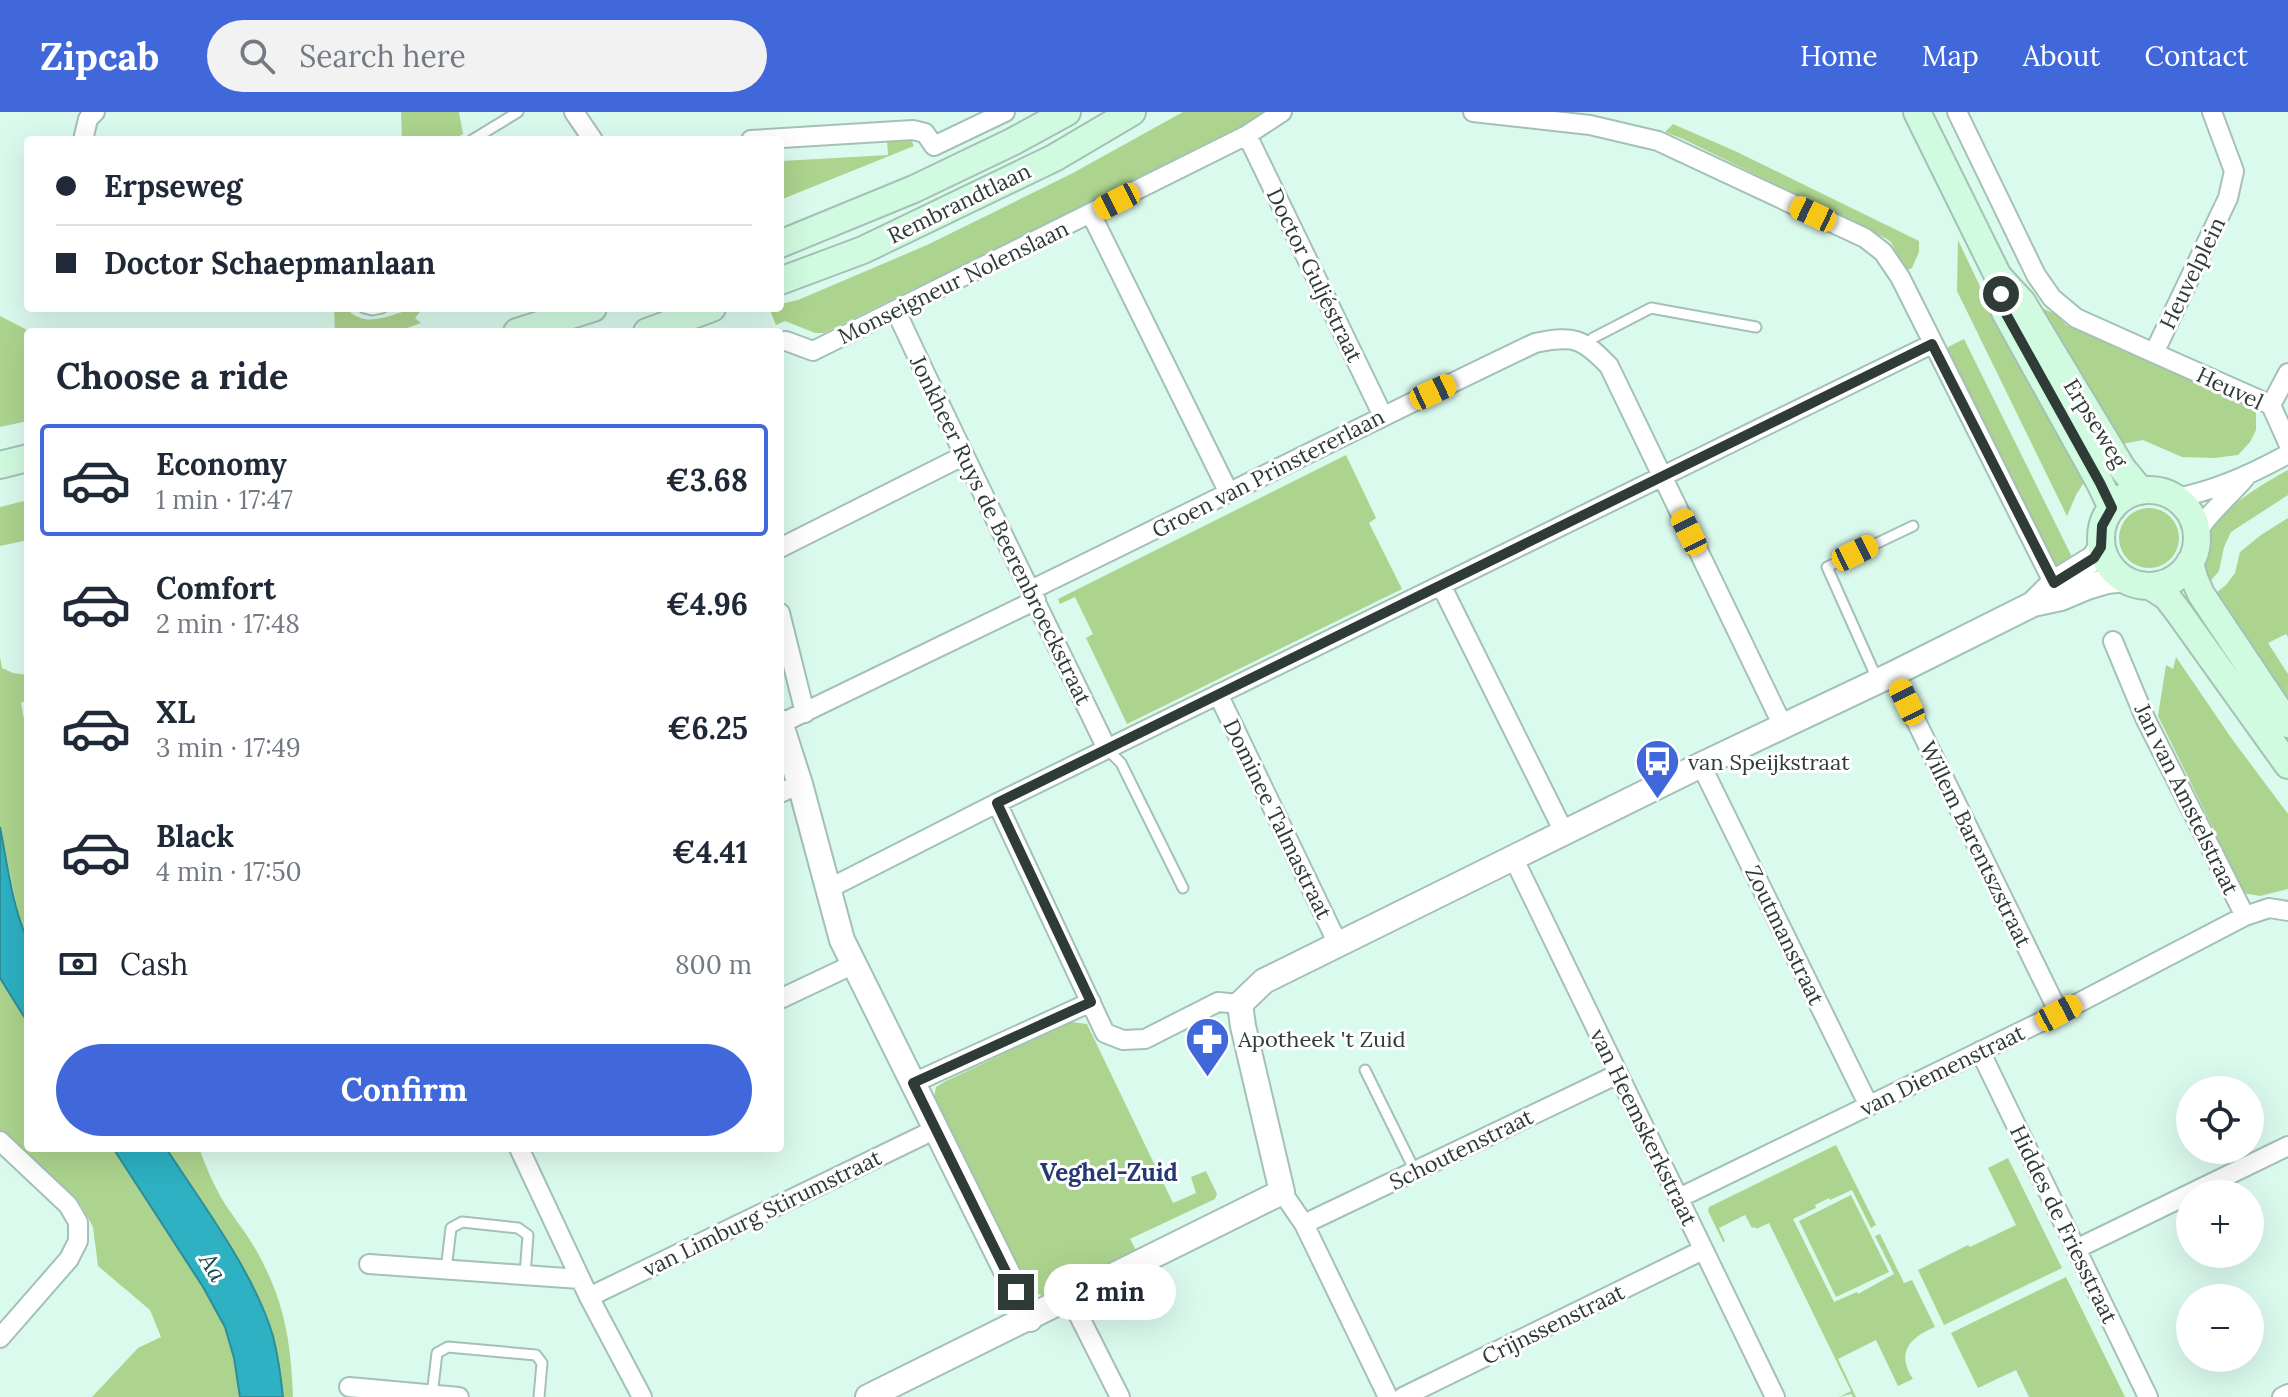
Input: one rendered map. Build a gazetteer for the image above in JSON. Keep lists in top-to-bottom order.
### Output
{
  "streets": {
    "main road": ["Rembrandtlaan", "Erpseweg"],
    "street": [
      "Heuvelplein",
      "Doctor Guljéstraat",
      "Monseigneur Nolenslaan",
      "Heuvel",
      "Groen van Prinstererlaan",
      "Jonkheer Ruys de Beerenbroeckstraat",
      "Jan van Amstelstraat",
      "Dominee Talmastraat",
      "Willem Barentszstraat",
      "Zoutmanstraat",
      "van Diemenstraat",
      "van Heemskerkstraat",
      "Schoutenstraat",
      "van Limburg Stirumstraat",
      "Hiddes de Friesstraat",
      "Crijnssenstraat"
    ]
  },
  "crossings": [
    ["Heuvelplein", "Heuvel"],
    ["Doctor Guljéstraat", "Monseigneur Nolenslaan"],
    ["Doctor Guljéstraat", "Groen van Prinstererlaan"],
    ["Monseigneur Nolenslaan", "Jonkheer Ruys de Beerenbroeckstraat"],
    ["Groen van Prinstererlaan", "Jonkheer Ruys de Beerenbroeckstraat"],
    ["Jan van Amstelstraat", "van Diemenstraat"],
    ["Willem Barentszstraat", "van Diemenstraat"],
    ["Zoutmanstraat", "van Diemenstraat"],
    ["van Diemenstraat", "van Heemskerkstraat"],
    ["van Diemenstraat", "Hiddes de Friesstraat"],
    ["van Heemskerkstraat", "Schoutenstraat"],
    ["van Heemskerkstraat", "Crijnssenstraat"]
  ],
  "districts": ["Veghel-Zuid"],
  "water": ["Aa"],
  "places": {
    "bus stop": ["van Speijkstraat"],
    "pharmacy": ["Apotheek 't Zuid"]
  },
  "page": {
    "header": "Zipcab",
    "search": "Search here",
    "nav": [
      "Home",
      "Map",
      "About",
      "Contact"
    ],
    "banner": ["Erpseweg", "Doctor Schaepmanlaan"],
    "heading": "Choose a ride",
    "list": [
      {
        "name": "Economy",
        "note": "1 min · 17:47",
        "value": "€3.68"
      },
      {
        "name": "Comfort",
        "note": "2 min · 17:48",
        "value": "€4.96"
      },
      {
        "name": "XL",
        "note": "3 min · 17:49",
        "value": "€6.25"
      },
      {
        "name": "Black",
        "note": "4 min · 17:50",
        "value": "€4.41"
      }
    ],
    "pay": ["Cash", "800 m"],
    "buttons": "Confirm",
    "map_buttons": ["+", "−"],
    "bubble": "2 min"
  }
}
